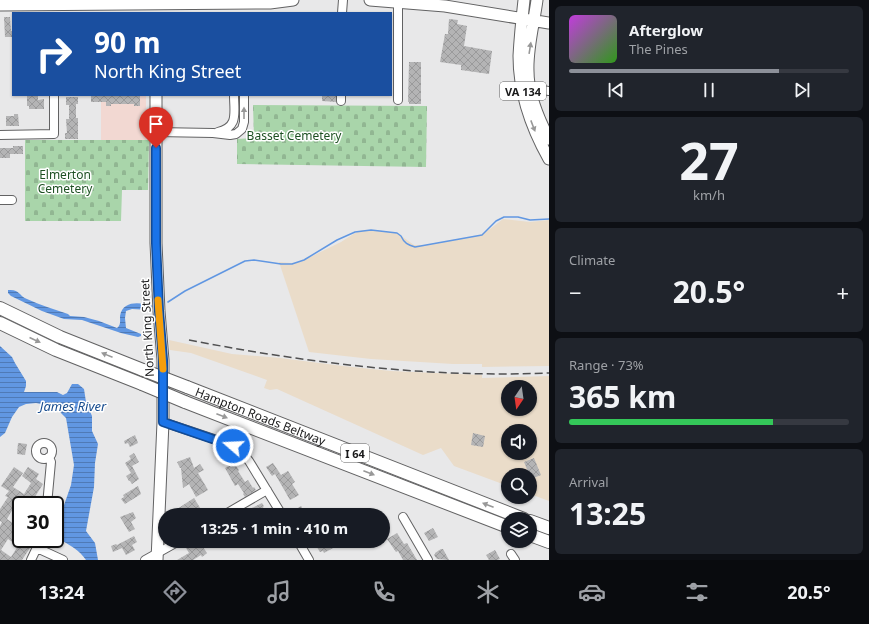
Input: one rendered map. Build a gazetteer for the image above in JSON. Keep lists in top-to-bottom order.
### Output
{
  "streets": {
    "highway": ["Hampton Roads Beltway", "I 64"],
    "main road": ["VA 134", "North King Street"]
  },
  "water": ["James River"],
  "parks": ["Basset Cemetery", "Elmerton Cemetery"],
  "north": "bottom",
  "page": {
    "turn": ["90 m", "North King Street"],
    "song": ["Afterglow", "The Pines"],
    "tile": [
      ["27", "km/h"],
      "Climate",
      ["Range · 73%", "365 km"],
      ["Arrival", "13:25"]
    ],
    "heat": ["−", "20.5°", "+"],
    "limit": "30",
    "trip": "13:25 · 1 min · 410 m",
    "tabs": ["13:24", "20.5°"]
  }
}
